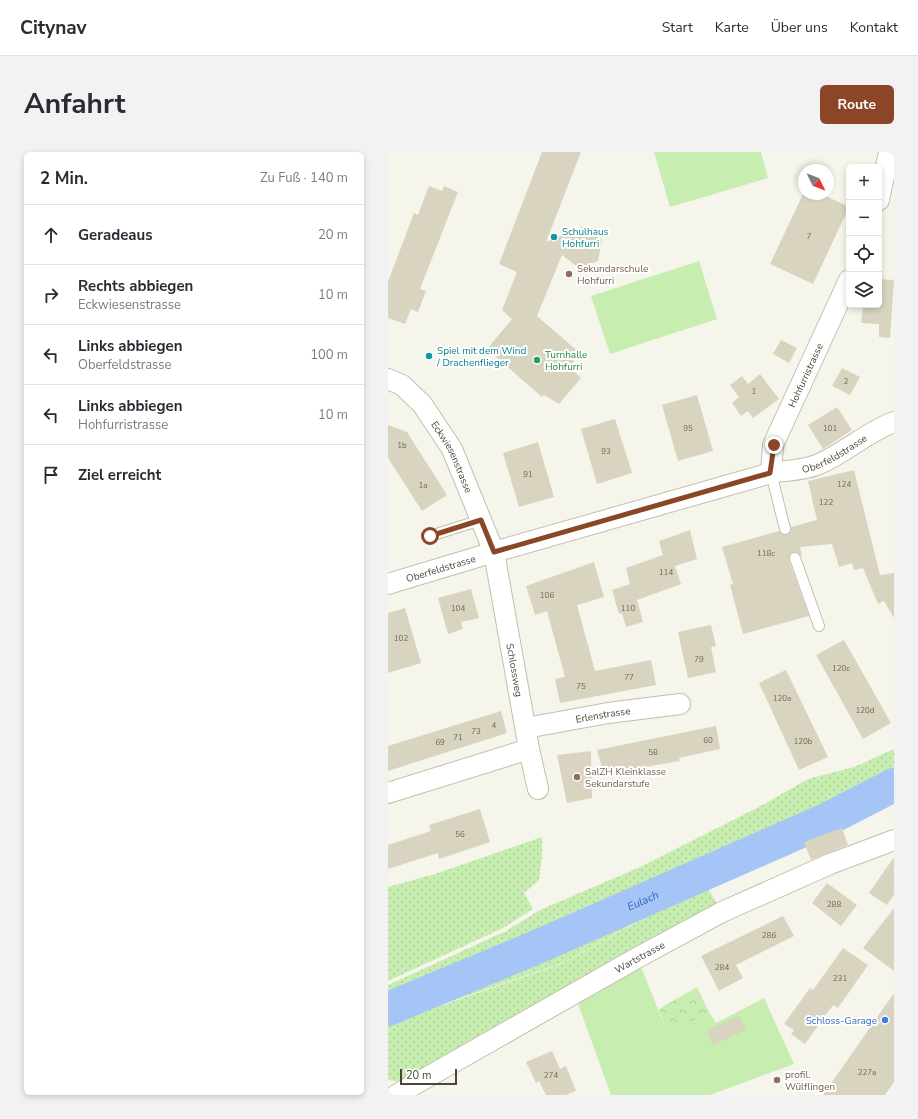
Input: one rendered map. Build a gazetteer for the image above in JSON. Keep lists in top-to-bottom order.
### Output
{
  "streets": {
    "street": [
      "Hohfurristrasse",
      "Oberfeldstrasse",
      "Eckwiesenstrasse",
      "Schlossweg",
      "Erlenstrasse",
      "Wartstrasse"
    ]
  },
  "crossings": [
    ["Hohfurristrasse", "Oberfeldstrasse"],
    ["Oberfeldstrasse", "Eckwiesenstrasse"],
    ["Oberfeldstrasse", "Schlossweg"],
    ["Eckwiesenstrasse", "Schlossweg"],
    ["Schlossweg", "Erlenstrasse"]
  ],
  "water": ["Eulach"],
  "places": [
    "Schulhaus Hohfurri",
    "Sekundarschule Hohfurri",
    "Spiel mit dem Wind / Drachenflieger",
    "Turnhalle Hohfurri",
    "SalZH Kleinklasse Sekundarstufe",
    "Schloss-Garage",
    "profil. Wülflingen"
  ],
  "house_numbers": [
    "7",
    "2",
    "1",
    "95",
    "101",
    "1b",
    "93",
    "91",
    "124",
    "1a",
    "122",
    "118c",
    "114",
    "106",
    "104",
    "110",
    "102",
    "79",
    "120c",
    "77",
    "75",
    "120a",
    "120d",
    "4",
    "73",
    "71",
    "60",
    "120b",
    "69",
    "58",
    "56",
    "288",
    "286",
    "284",
    "231",
    "227a",
    "274"
  ],
  "scale_bar": "20 m",
  "north": "bottom right",
  "page": {
    "header": "Citynav",
    "nav": [
      "Start",
      "Karte",
      "Über uns",
      "Kontakt"
    ],
    "title": "Anfahrt",
    "buttons": "Route",
    "heading": ["2 Min.", "Zu Fuß · 140 m"],
    "map_buttons": ["+", "−"],
    "list": [
      ["Geradeaus", "20 m"],
      ["Rechts abbiegen", "Eckwiesenstrasse", "10 m"],
      ["Links abbiegen", "Oberfeldstrasse", "100 m"],
      ["Links abbiegen", "Hohfurristrasse", "10 m"],
      "Ziel erreicht"
    ],
    "scale": "20 m"
  }
}
